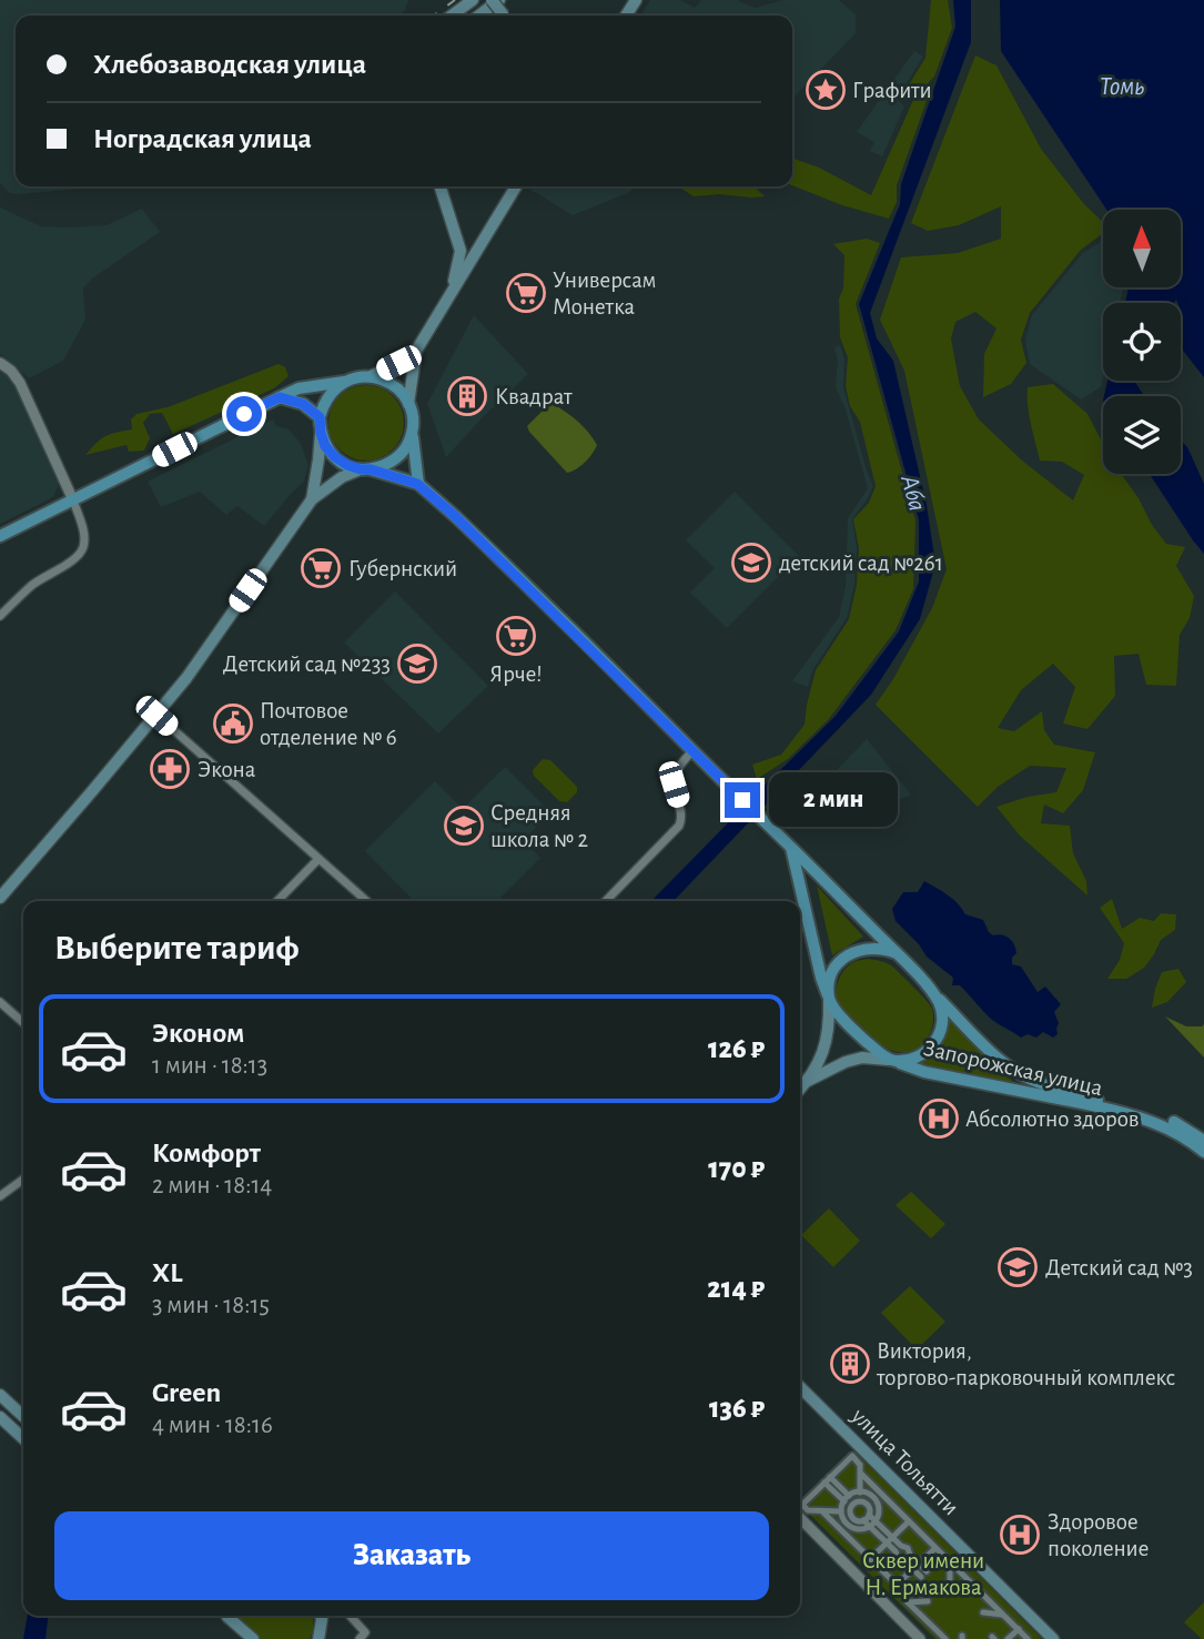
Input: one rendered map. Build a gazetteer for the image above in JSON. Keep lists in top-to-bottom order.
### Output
{
  "streets": {
    "main road": ["Запорожская улица", "улица Тольятти"]
  },
  "water": ["Томь", "Аба"],
  "parks": ["Сквер имени Н. Ермакова"],
  "places": {
    "place": ["Графити"],
    "supermarket": ["Универсам Монетка", "Губернский", "Ярче!"],
    "building": ["Квадрат", "Виктория, торгово-парковочный комплекс"],
    "school or university": [
      "детский сад №261",
      "Детский сад №233",
      "Средняя школа № 2",
      "Детский сад №3"
    ],
    "public building": ["Почтовое отделение № 6"],
    "pharmacy": ["Экона"],
    "hospital": ["Абсолютно здоров", "Здоровое поколение"]
  },
  "north": "top",
  "page": {
    "banner": ["Хлебозаводская улица", "Ноградская улица"],
    "bubble": "2 мин",
    "heading": "Выберите тариф",
    "list": [
      {
        "name": "Эконом",
        "note": "1 мин · 18:13",
        "value": "126 ₽"
      },
      {
        "name": "Комфорт",
        "note": "2 мин · 18:14",
        "value": "170 ₽"
      },
      {
        "name": "XL",
        "note": "3 мин · 18:15",
        "value": "214 ₽"
      },
      {
        "name": "Green",
        "note": "4 мин · 18:16",
        "value": "136 ₽"
      }
    ],
    "buttons": "Заказать"
  }
}
